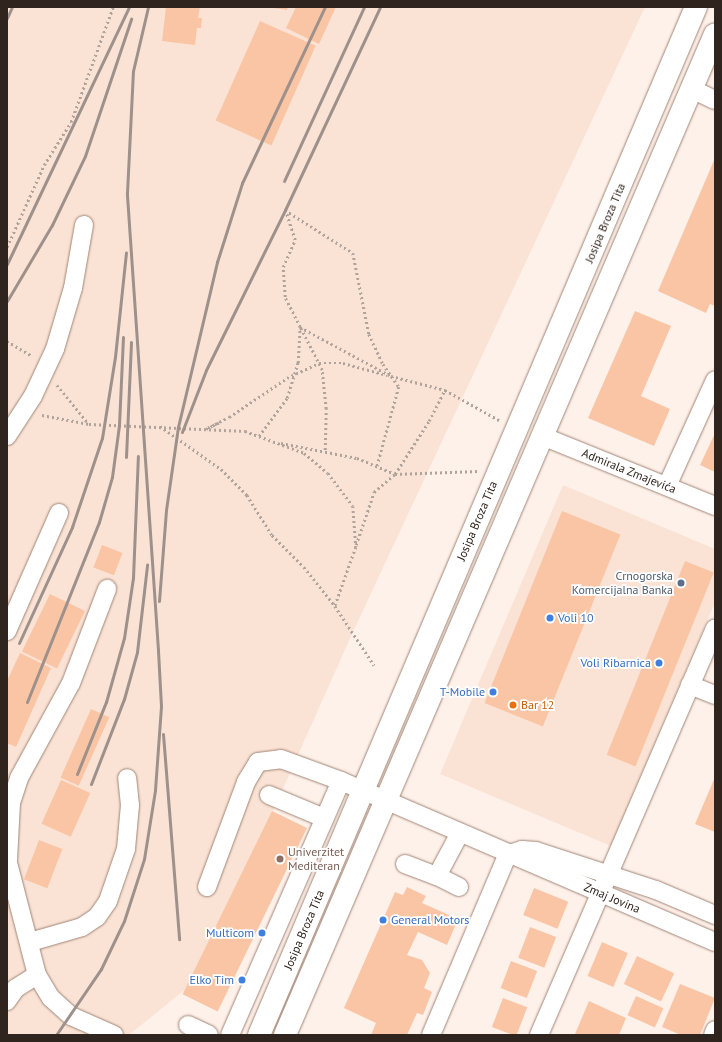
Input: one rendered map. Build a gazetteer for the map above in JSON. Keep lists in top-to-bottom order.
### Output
{
  "streets": {
    "main road": ["Josipa Broza Tita"],
    "street": ["Admirala Zmajevića", "Zmaj Jovina"]
  },
  "crossings": [
    ["Josipa Broza Tita", "Admirala Zmajevića"],
    ["Josipa Broza Tita", "Zmaj Jovina"]
  ],
  "places": [
    "Crnogorska Komercijalna Banka",
    "Voli 10",
    "Voli Ribarnica",
    "T-Mobile",
    "Bar 12",
    "Univerzitet Mediteran",
    "General Motors",
    "Multicom",
    "Elko Tim"
  ]
}
